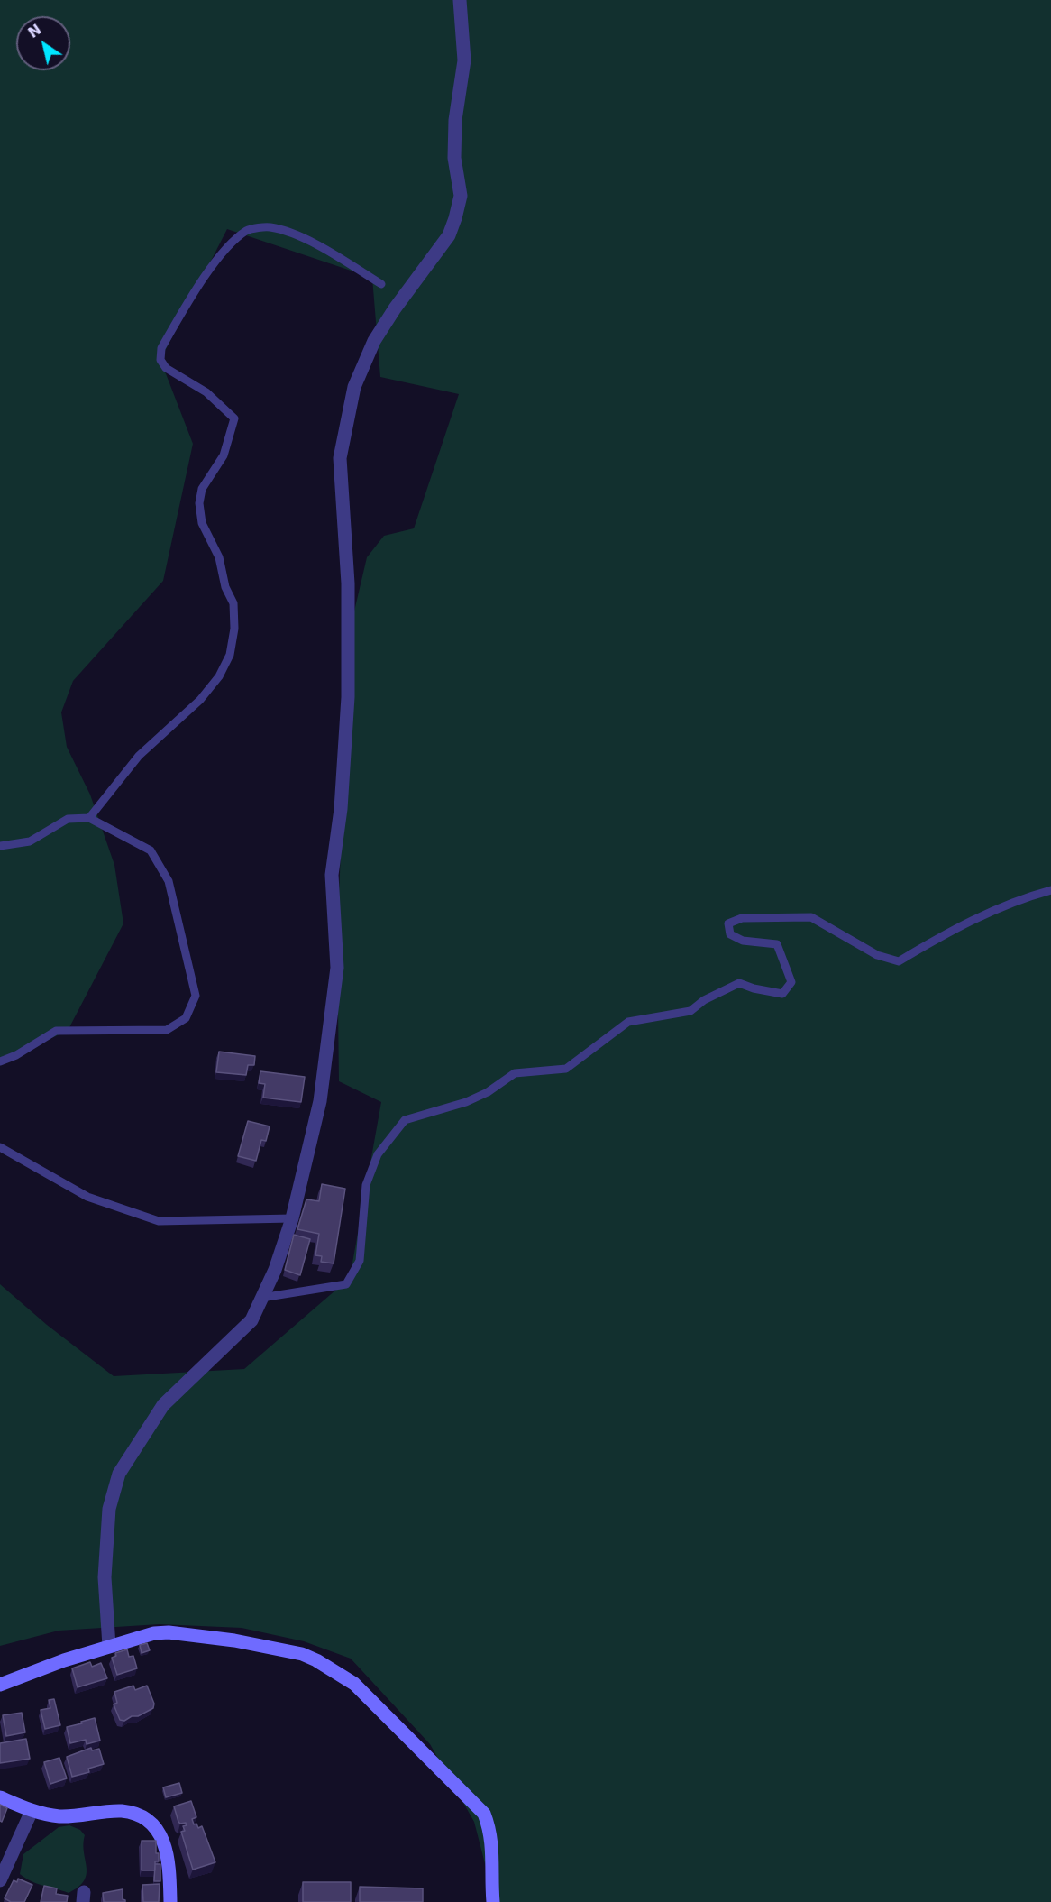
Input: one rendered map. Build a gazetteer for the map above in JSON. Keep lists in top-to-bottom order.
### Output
{
  "north": "top left"
}
